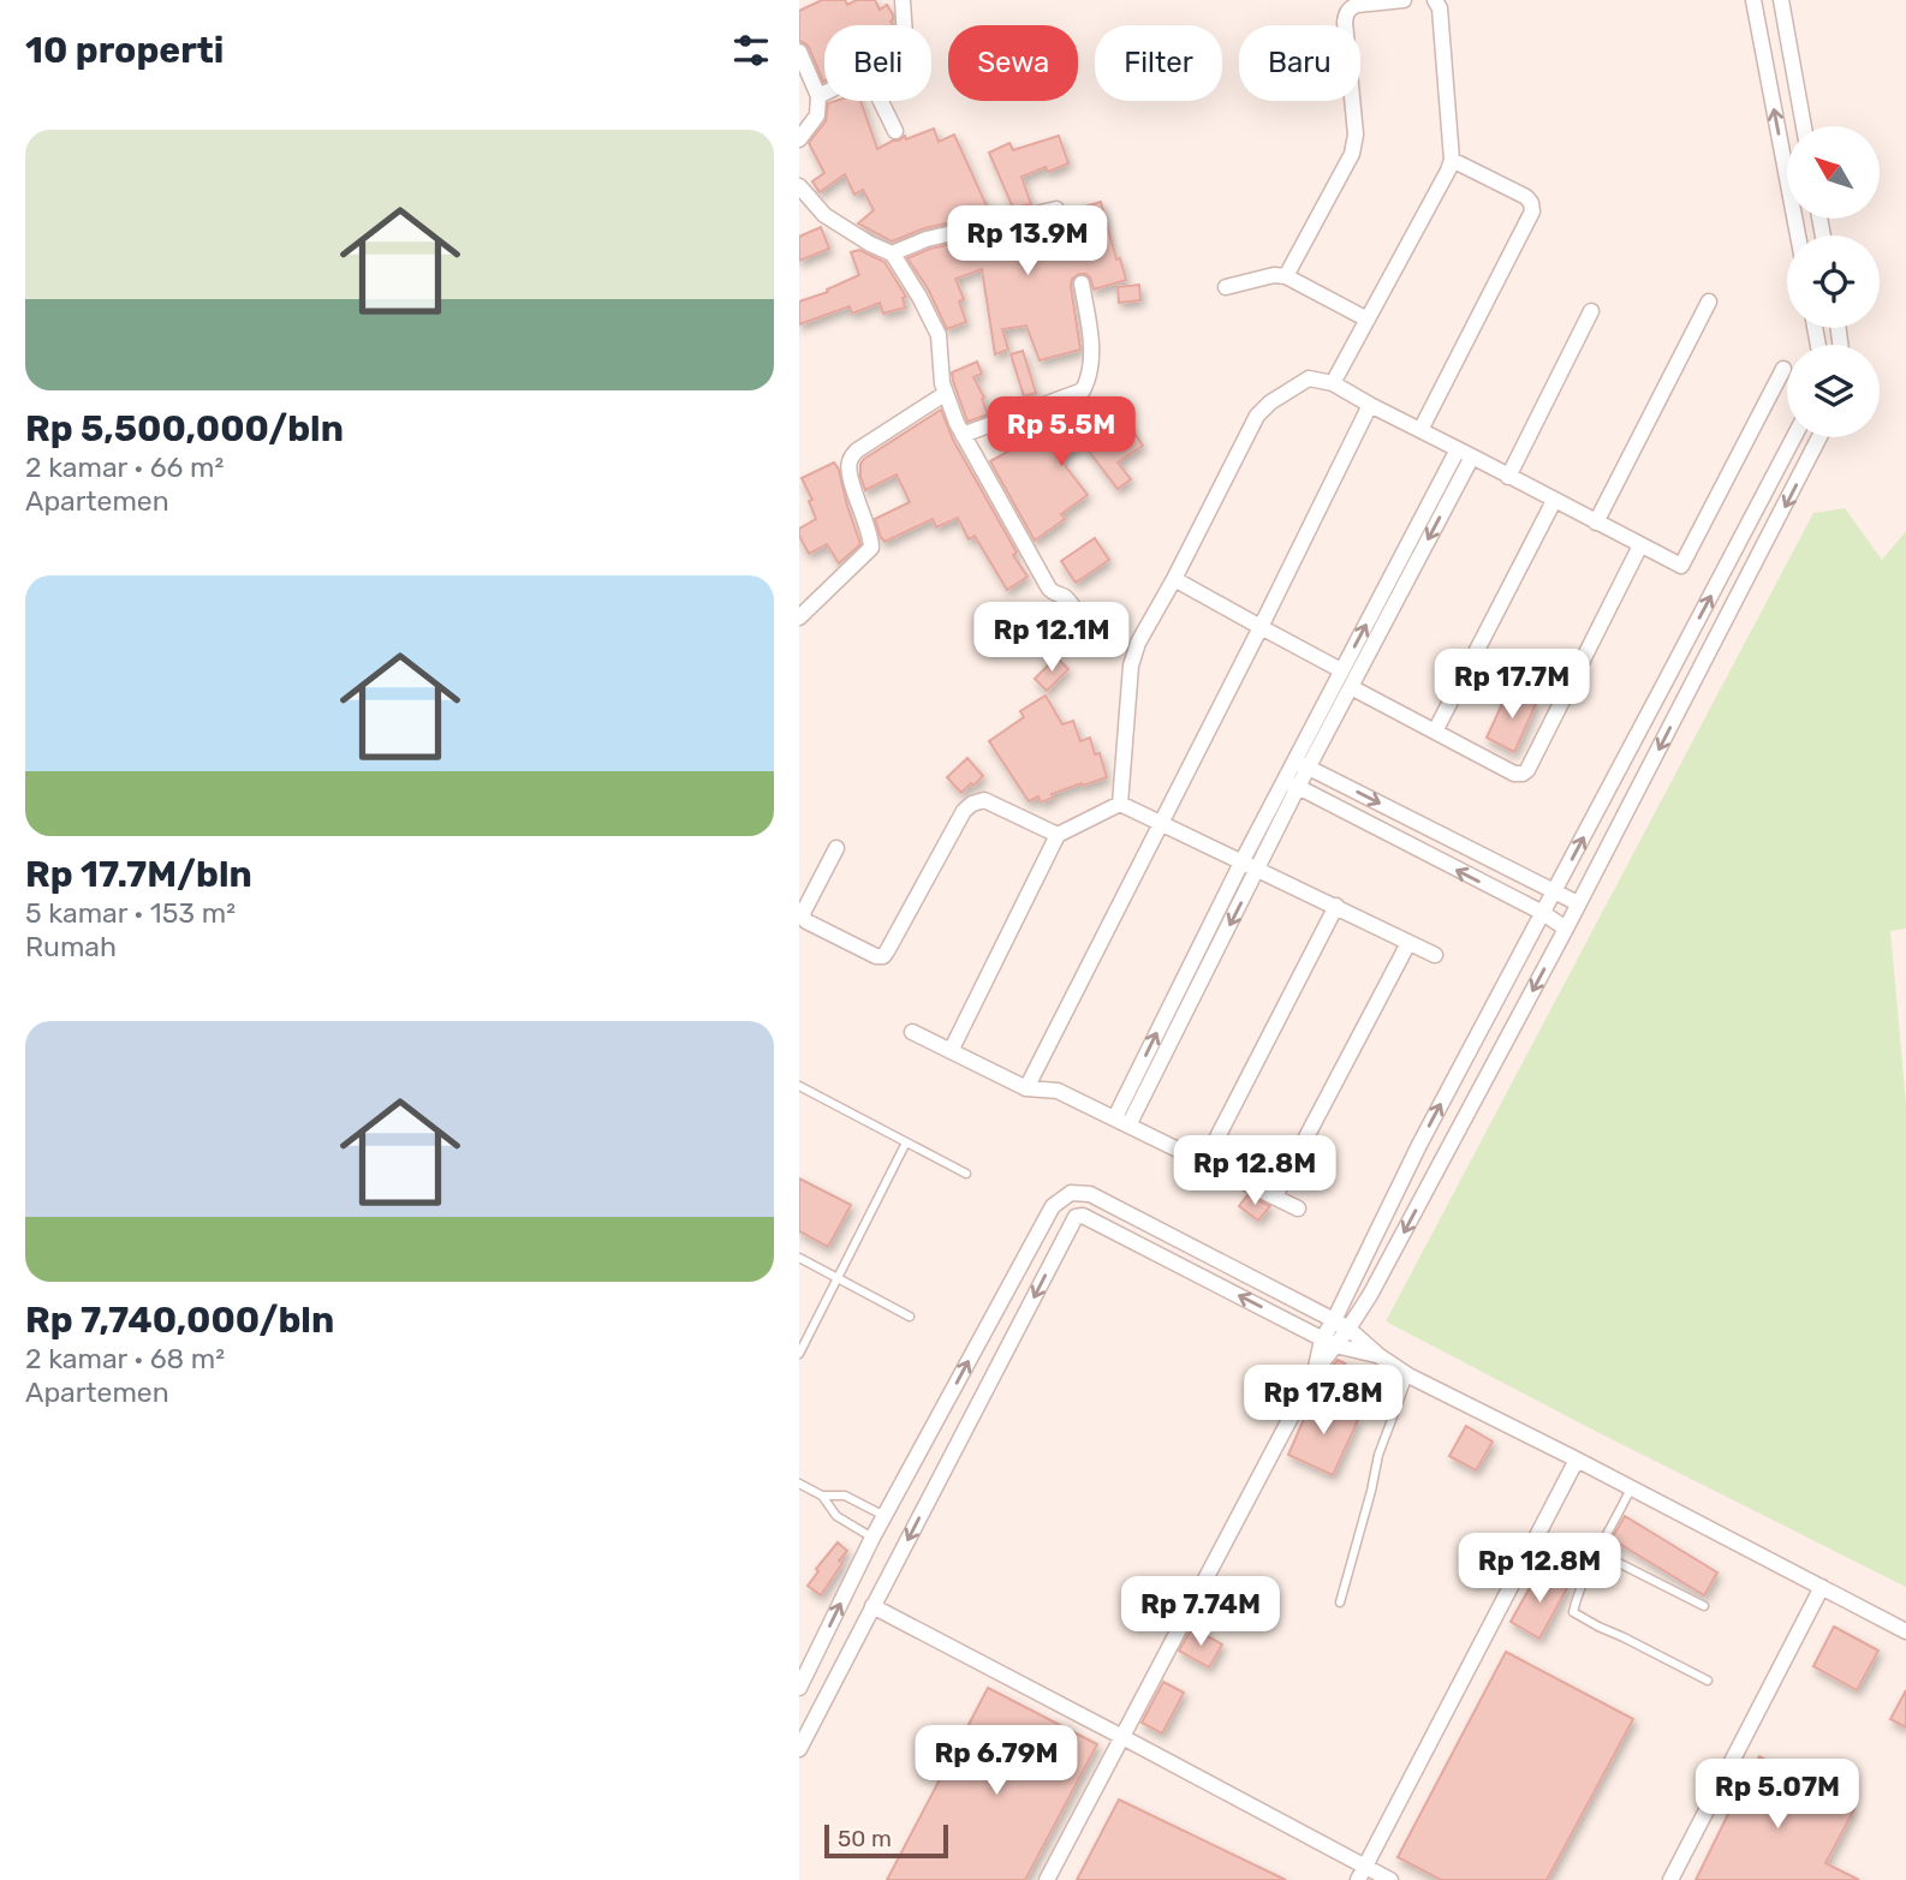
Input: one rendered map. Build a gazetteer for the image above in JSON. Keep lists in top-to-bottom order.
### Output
{
  "scale_bar": "50 m",
  "north": "top left",
  "page": {
    "heading": "10 properti",
    "chip": [
      "Beli",
      "Sewa",
      "Filter",
      "Baru"
    ],
    "list": [
      {
        "name": "Rp 5,500,000/bln",
        "note": "2 kamar · 66 m² · Apartemen"
      },
      {
        "name": "Rp 17.7M/bln",
        "note": "5 kamar · 153 m² · Rumah"
      },
      {
        "name": "Rp 7,740,000/bln",
        "note": "2 kamar · 68 m² · Apartemen"
      }
    ],
    "price": [
      "Rp 13.9M",
      "Rp 5.5M",
      "Rp 12.1M",
      "Rp 17.7M",
      "Rp 12.8M",
      "Rp 17.8M",
      "Rp 12.8M",
      "Rp 7.74M",
      "Rp 6.79M",
      "Rp 5.07M"
    ],
    "scale": "50 m"
  }
}
